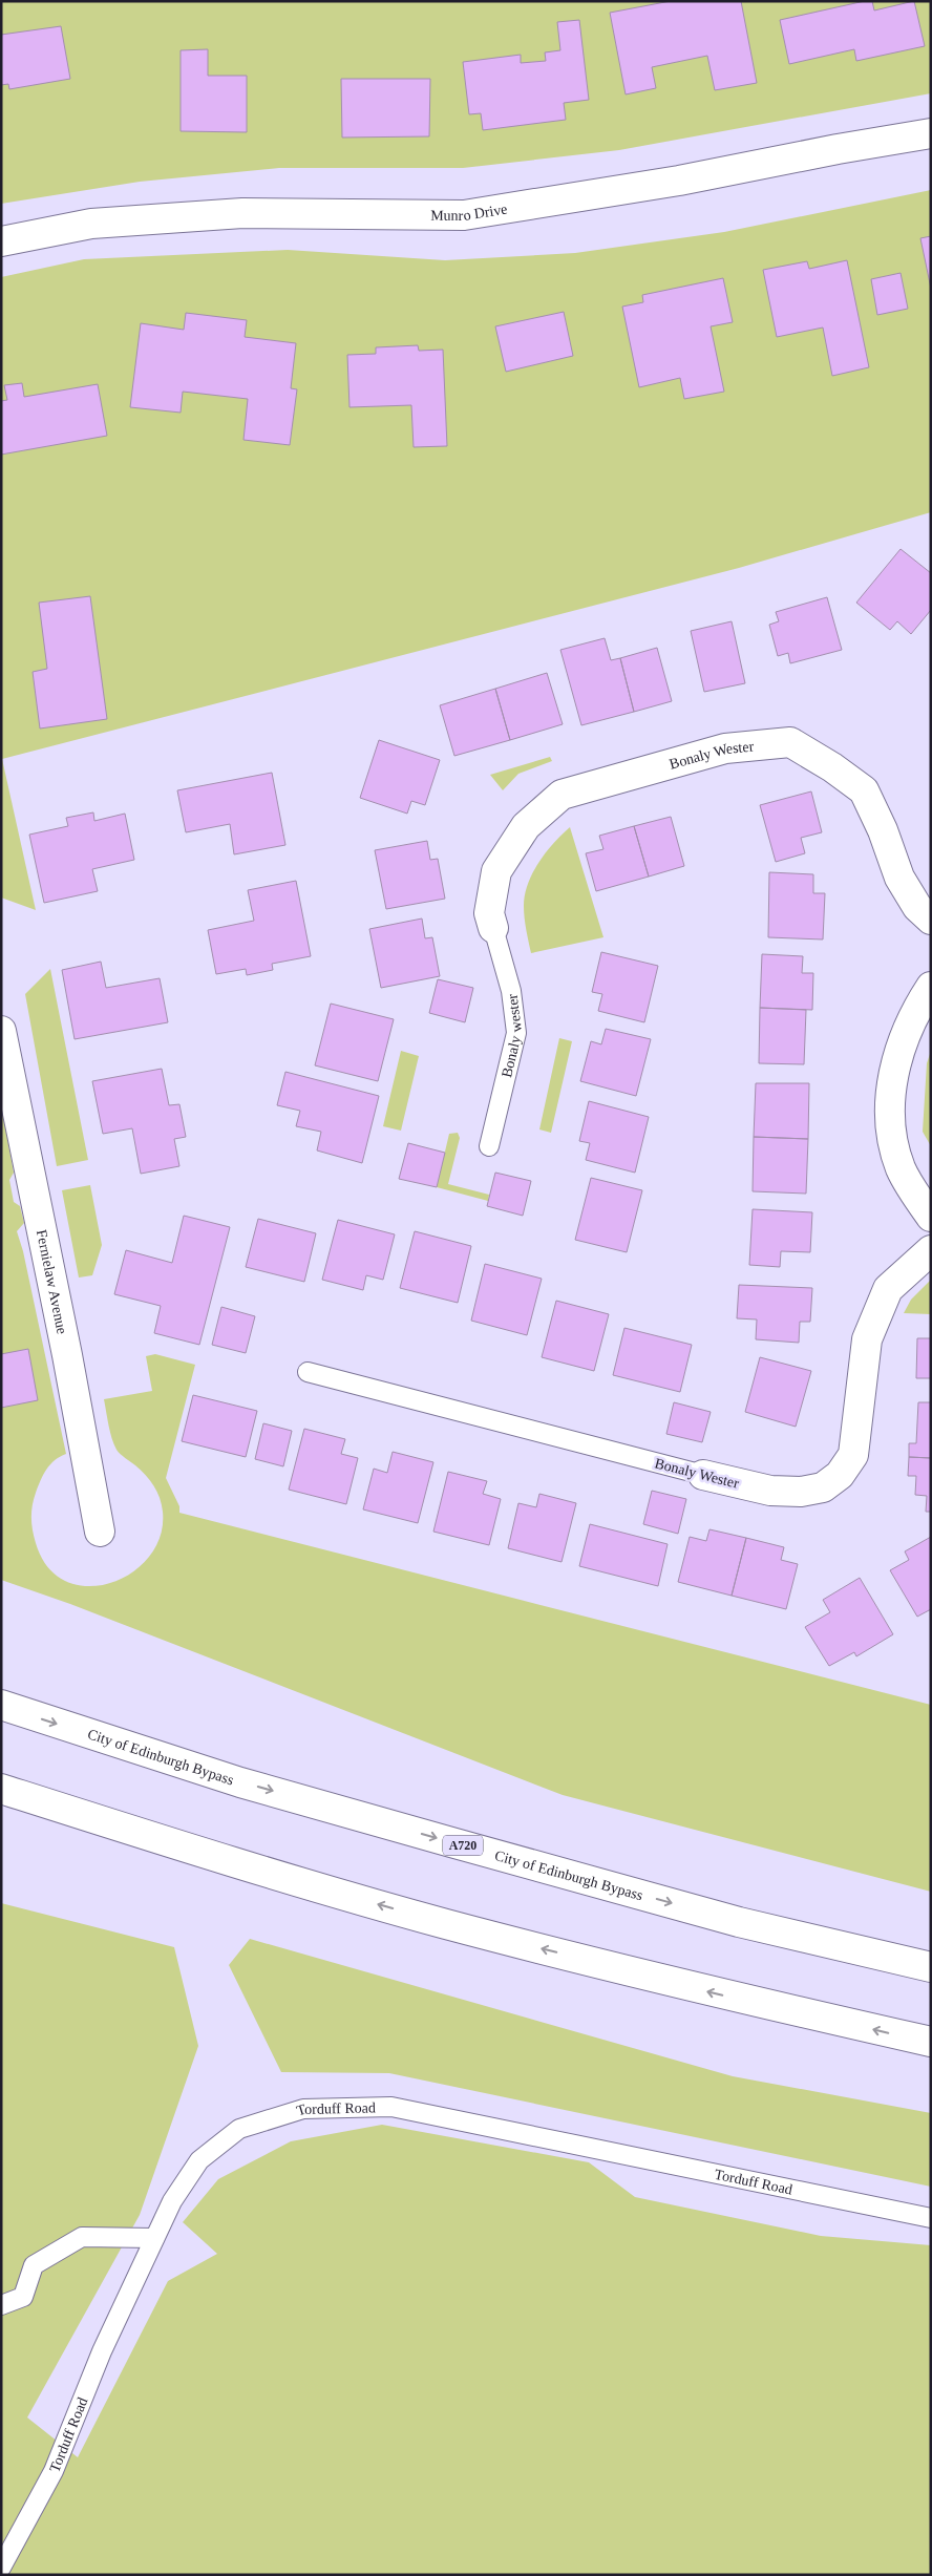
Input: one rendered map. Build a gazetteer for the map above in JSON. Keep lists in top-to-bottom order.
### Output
{
  "streets": {
    "main road": [
      "Munro Drive",
      "Bonaly Wester",
      "Fernielaw Avenue",
      "City of Edinburgh Bypass",
      "A720"
    ],
    "lane": ["Bonaly wester", "Torduff Road"]
  },
  "crossings": [
    ["Bonaly Wester", "Bonaly wester"]
  ]
}
